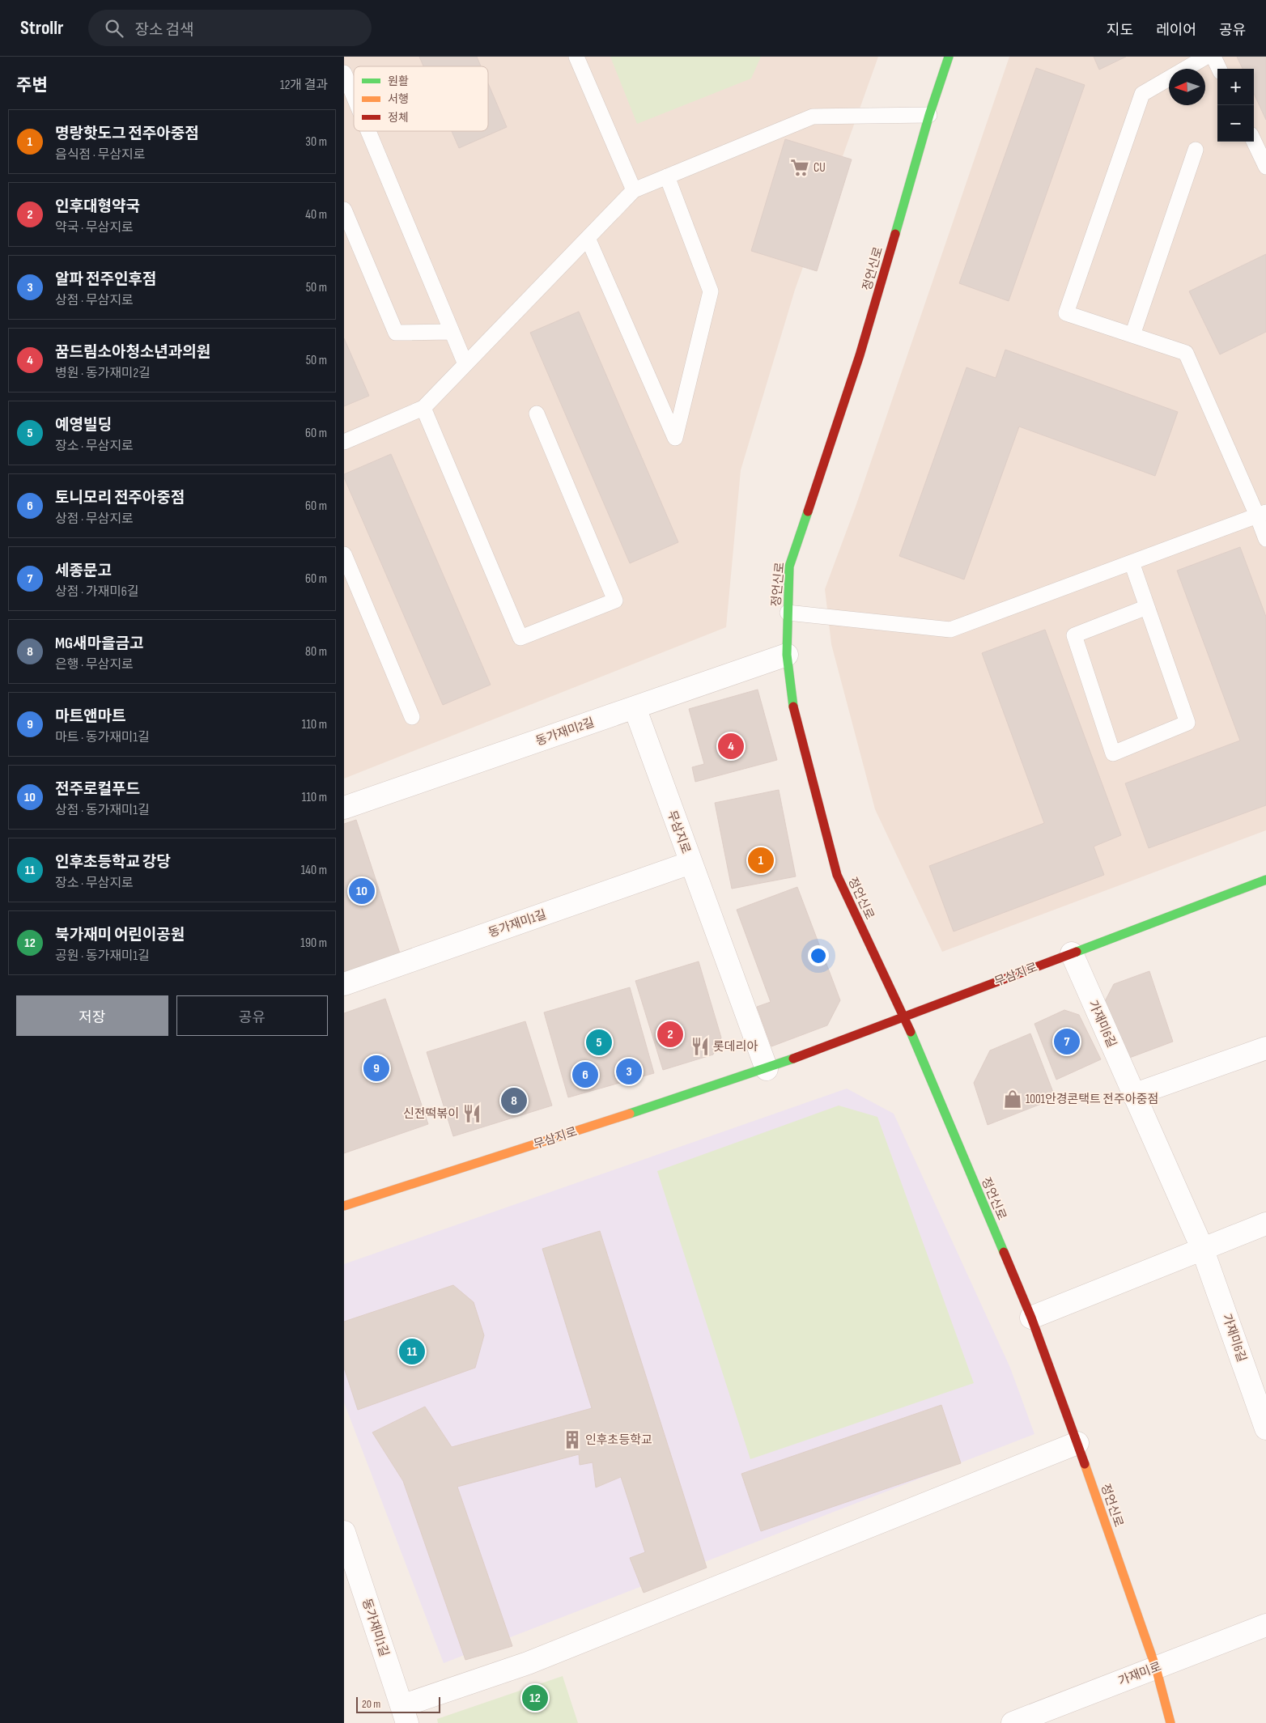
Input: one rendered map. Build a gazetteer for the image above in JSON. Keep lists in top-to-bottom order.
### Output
{
  "streets": {
    "street": [
      "정언신로",
      "동가재미2길",
      "무삼지로",
      "동가재미1길",
      "가재미6길",
      "가재미로"
    ]
  },
  "crossings": [
    ["정언신로", "동가재미2길"],
    ["정언신로", "무삼지로"],
    ["정언신로", "가재미로"],
    ["동가재미2길", "무삼지로"],
    ["무삼지로", "동가재미1길"],
    ["무삼지로", "가재미6길"]
  ],
  "places": {
    "supermarket": ["CU"],
    "restaurant": ["롯데리아", "신전떡볶이"],
    "shop": ["1001안경콘택트 전주아중점"],
    "building": ["인후초등학교"]
  },
  "legend": ["원활", "서행", "정체"],
  "scale_bar": "20 m",
  "north": "left",
  "page": {
    "header": "Strollr",
    "search": "장소 검색",
    "nav": ["지도", "레이어", "공유"],
    "heading": ["주변", "12개 결과"],
    "map_buttons": ["+", "−"],
    "list": [
      {
        "mark": "1",
        "name": "명랑핫도그 전주아중점",
        "note": "음식점 · 무삼지로",
        "value": "30 m"
      },
      {
        "mark": "2",
        "name": "인후대형약국",
        "note": "약국 · 무삼지로",
        "value": "40 m"
      },
      {
        "mark": "3",
        "name": "알파 전주인후점",
        "note": "상점 · 무삼지로",
        "value": "50 m"
      },
      {
        "mark": "4",
        "name": "꿈드림소아청소년과의원",
        "note": "병원 · 동가재미2길",
        "value": "50 m"
      },
      {
        "mark": "5",
        "name": "예영빌딩",
        "note": "장소 · 무삼지로",
        "value": "60 m"
      },
      {
        "mark": "6",
        "name": "토니모리 전주아중점",
        "note": "상점 · 무삼지로",
        "value": "60 m"
      },
      {
        "mark": "7",
        "name": "세종문고",
        "note": "상점 · 가재미6길",
        "value": "60 m"
      },
      {
        "mark": "8",
        "name": "MG새마을금고",
        "note": "은행 · 무삼지로",
        "value": "80 m"
      },
      {
        "mark": "9",
        "name": "마트앤마트",
        "note": "마트 · 동가재미1길",
        "value": "110 m"
      },
      {
        "mark": "10",
        "name": "전주로컬푸드",
        "note": "상점 · 동가재미1길",
        "value": "110 m"
      },
      {
        "mark": "11",
        "name": "인후초등학교 강당",
        "note": "장소 · 무삼지로",
        "value": "140 m"
      },
      {
        "mark": "12",
        "name": "북가재미 어린이공원",
        "note": "공원 · 동가재미1길",
        "value": "190 m"
      }
    ],
    "pins": [
      "4",
      "1",
      "10",
      "2",
      "7",
      "5",
      "9",
      "3",
      "6",
      "8",
      "11",
      "12"
    ],
    "buttons": ["저장", "공유"],
    "scale": "20 m"
  }
}
